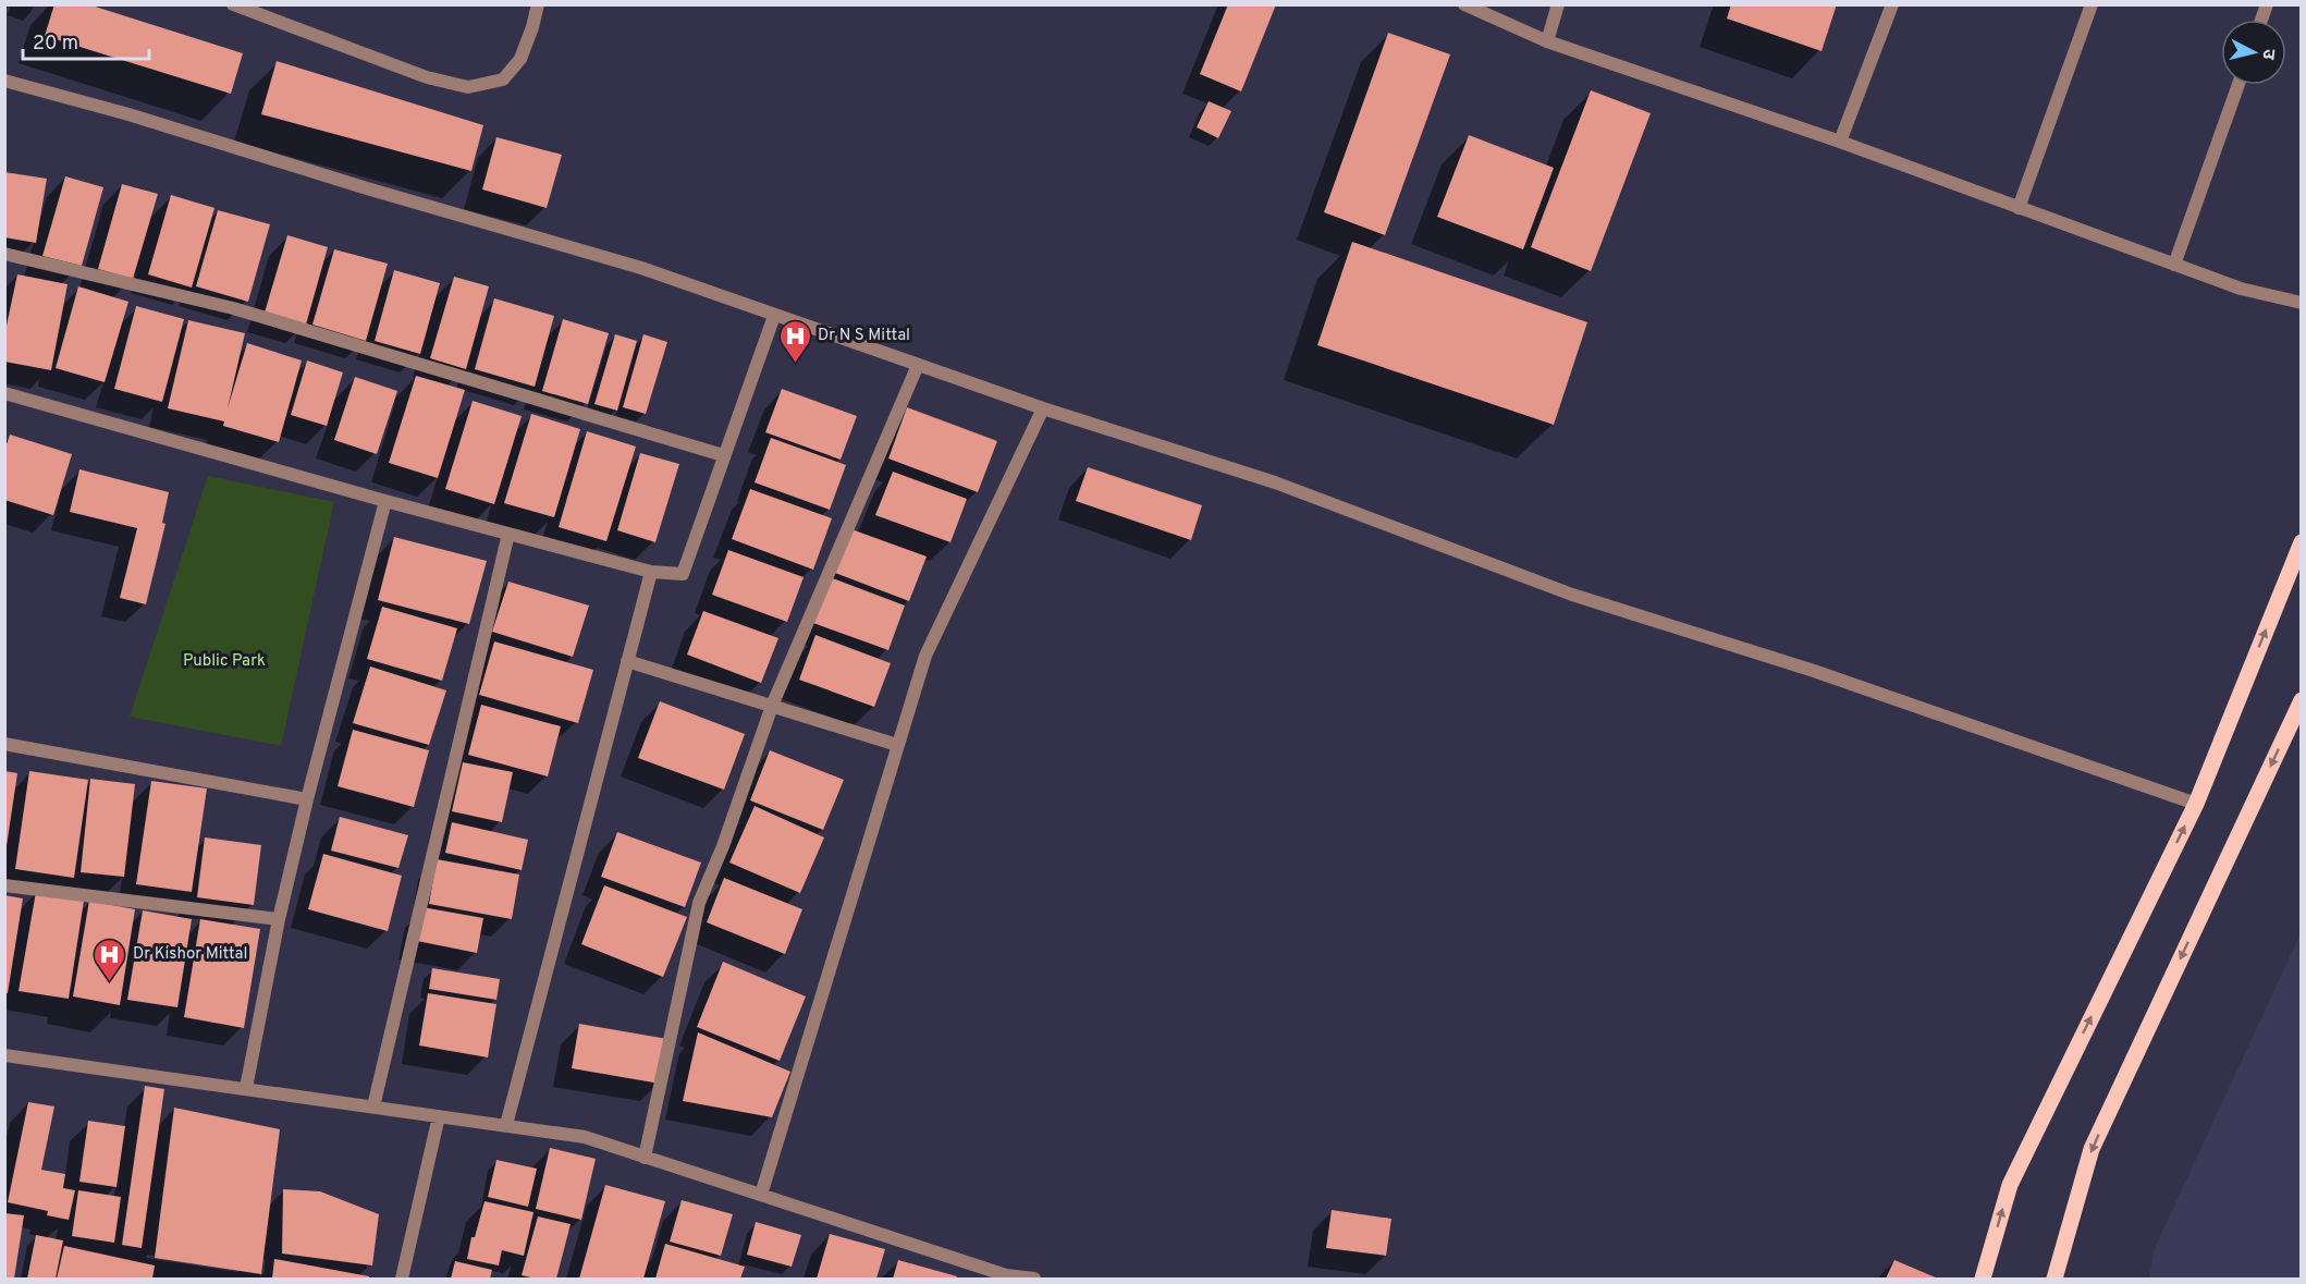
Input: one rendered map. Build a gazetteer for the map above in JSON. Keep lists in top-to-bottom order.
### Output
{
  "parks": ["Public Park"],
  "places": {
    "hospital": ["Dr N S Mittal", "Dr Kishor Mittal"]
  },
  "scale_bar": "20 m",
  "north": "right"
}
